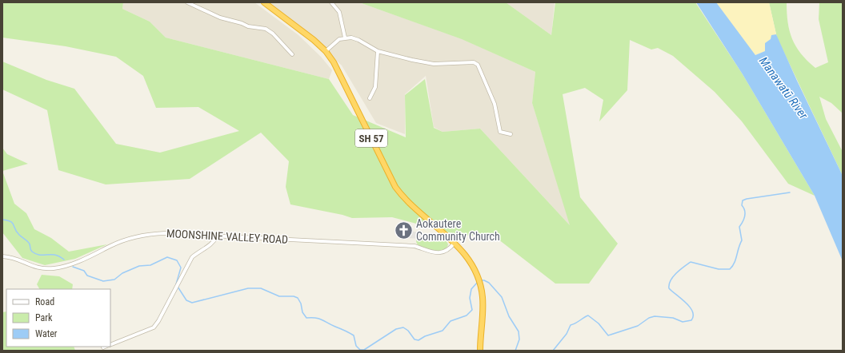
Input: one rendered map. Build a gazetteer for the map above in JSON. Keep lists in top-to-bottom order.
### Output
{
  "streets": {
    "highway": ["SH 57"],
    "street": ["MOONSHINE VALLEY ROAD"]
  },
  "crossings": [
    ["SH 57", "MOONSHINE VALLEY ROAD"]
  ],
  "water": ["Manawatū River"],
  "places": {
    "church": ["Aokautere Community Church"]
  },
  "legend": ["Road", "Park", "Water"]
}
